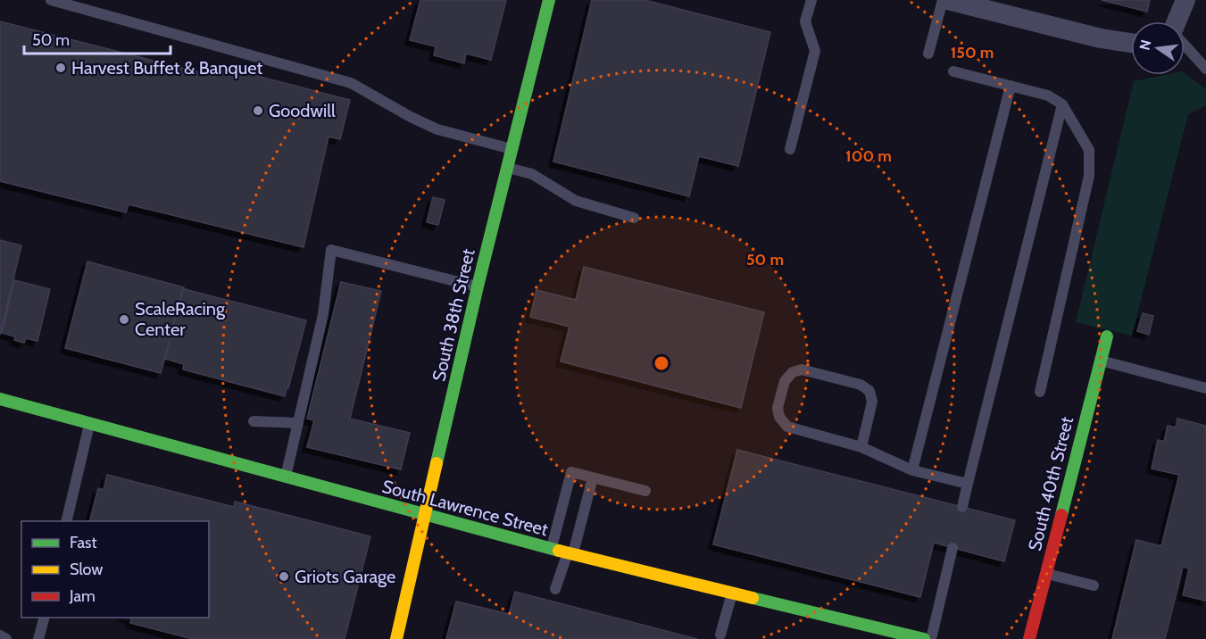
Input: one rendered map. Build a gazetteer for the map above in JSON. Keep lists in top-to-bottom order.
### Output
{
  "streets": {
    "street": ["South 38th Street", "South 40th Street", "South Lawrence Street"]
  },
  "crossings": [
    ["South 38th Street", "South Lawrence Street"]
  ],
  "places": [
    "Harvest Buffet & Banquet",
    "Goodwill",
    "ScaleRacing Center",
    "Griots Garage"
  ],
  "legend": ["Fast", "Slow", "Jam"],
  "scale_bar": "50 m",
  "north": "left",
  "rings": ["150 m", "100 m", "50 m"]
}
